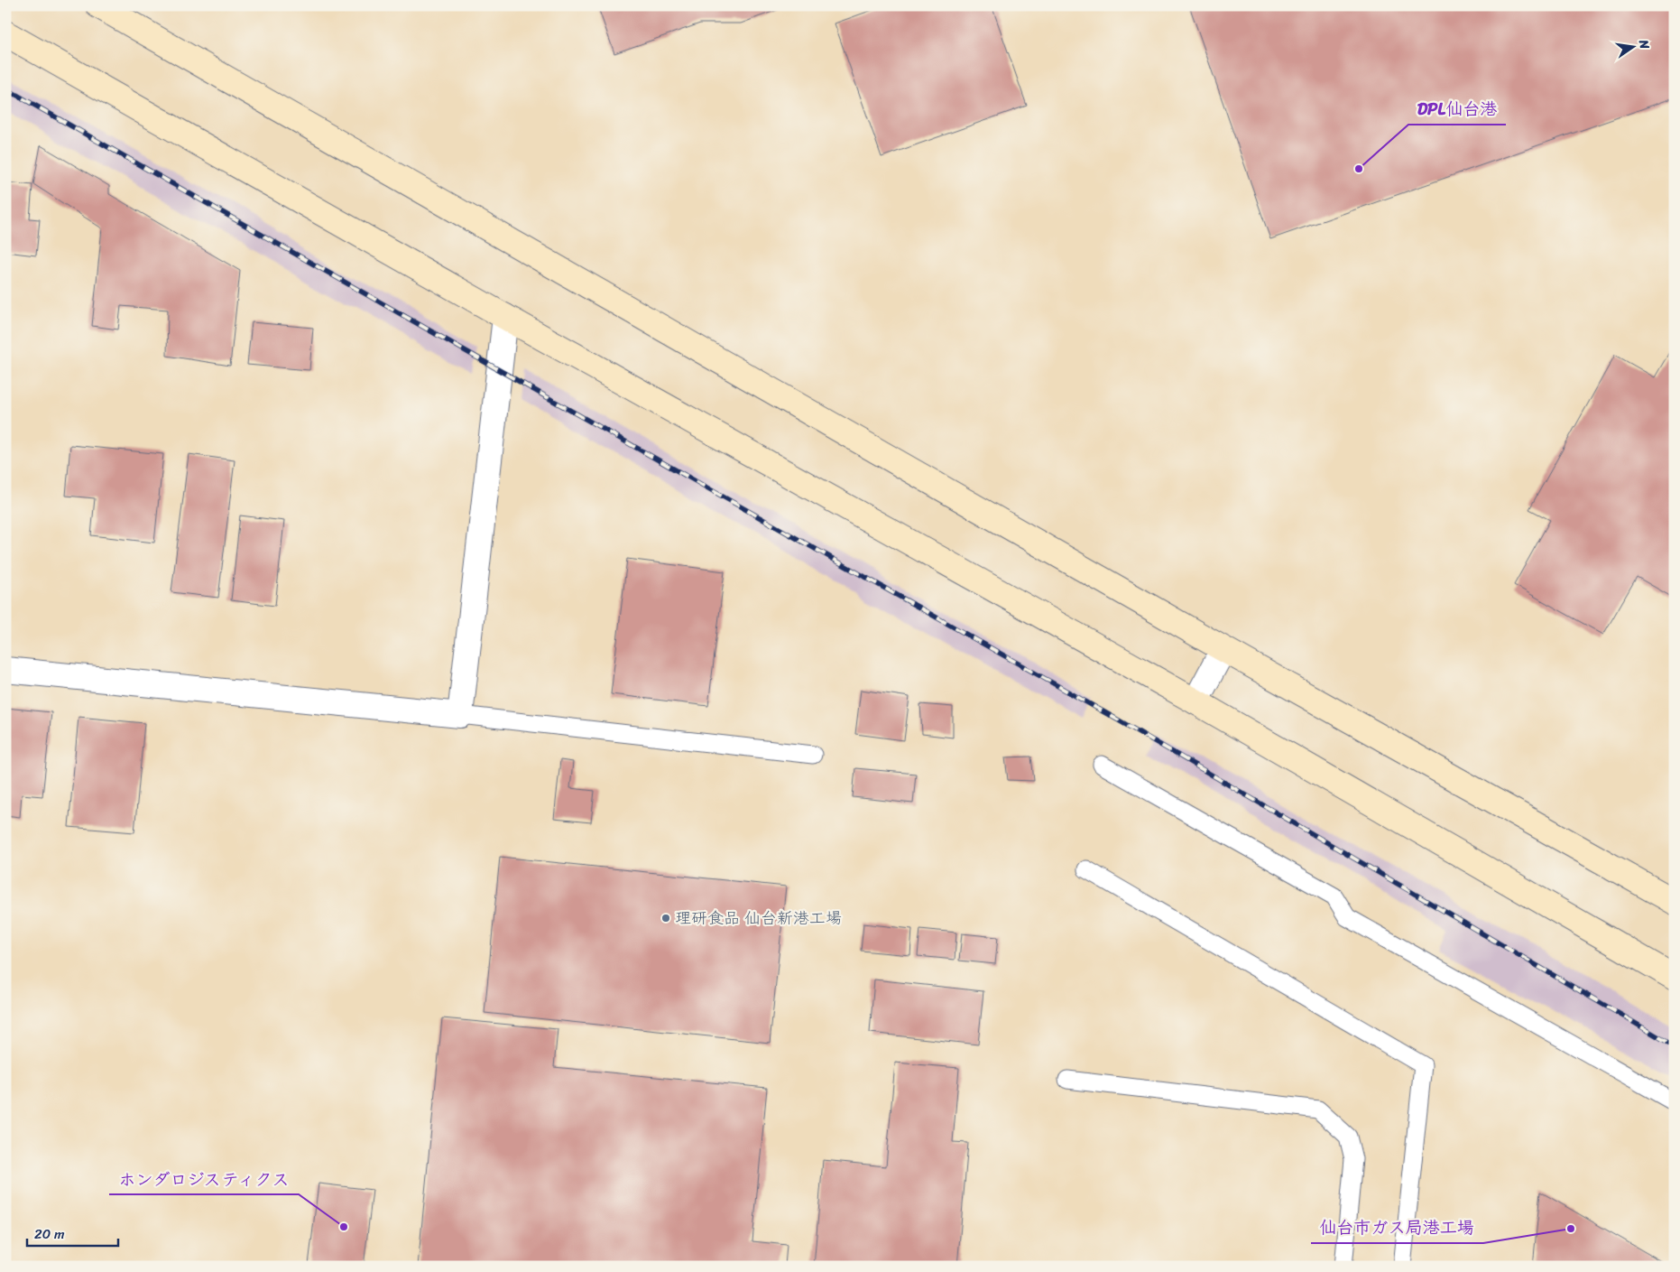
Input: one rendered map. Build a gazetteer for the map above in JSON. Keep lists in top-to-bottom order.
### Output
{
  "places": [
    "DPL仙台港",
    "理研食品 仙台新港工場",
    "ホンダロジスティクス",
    "仙台市ガス局港工場"
  ],
  "scale_bar": "20 m",
  "north": "right"
}
